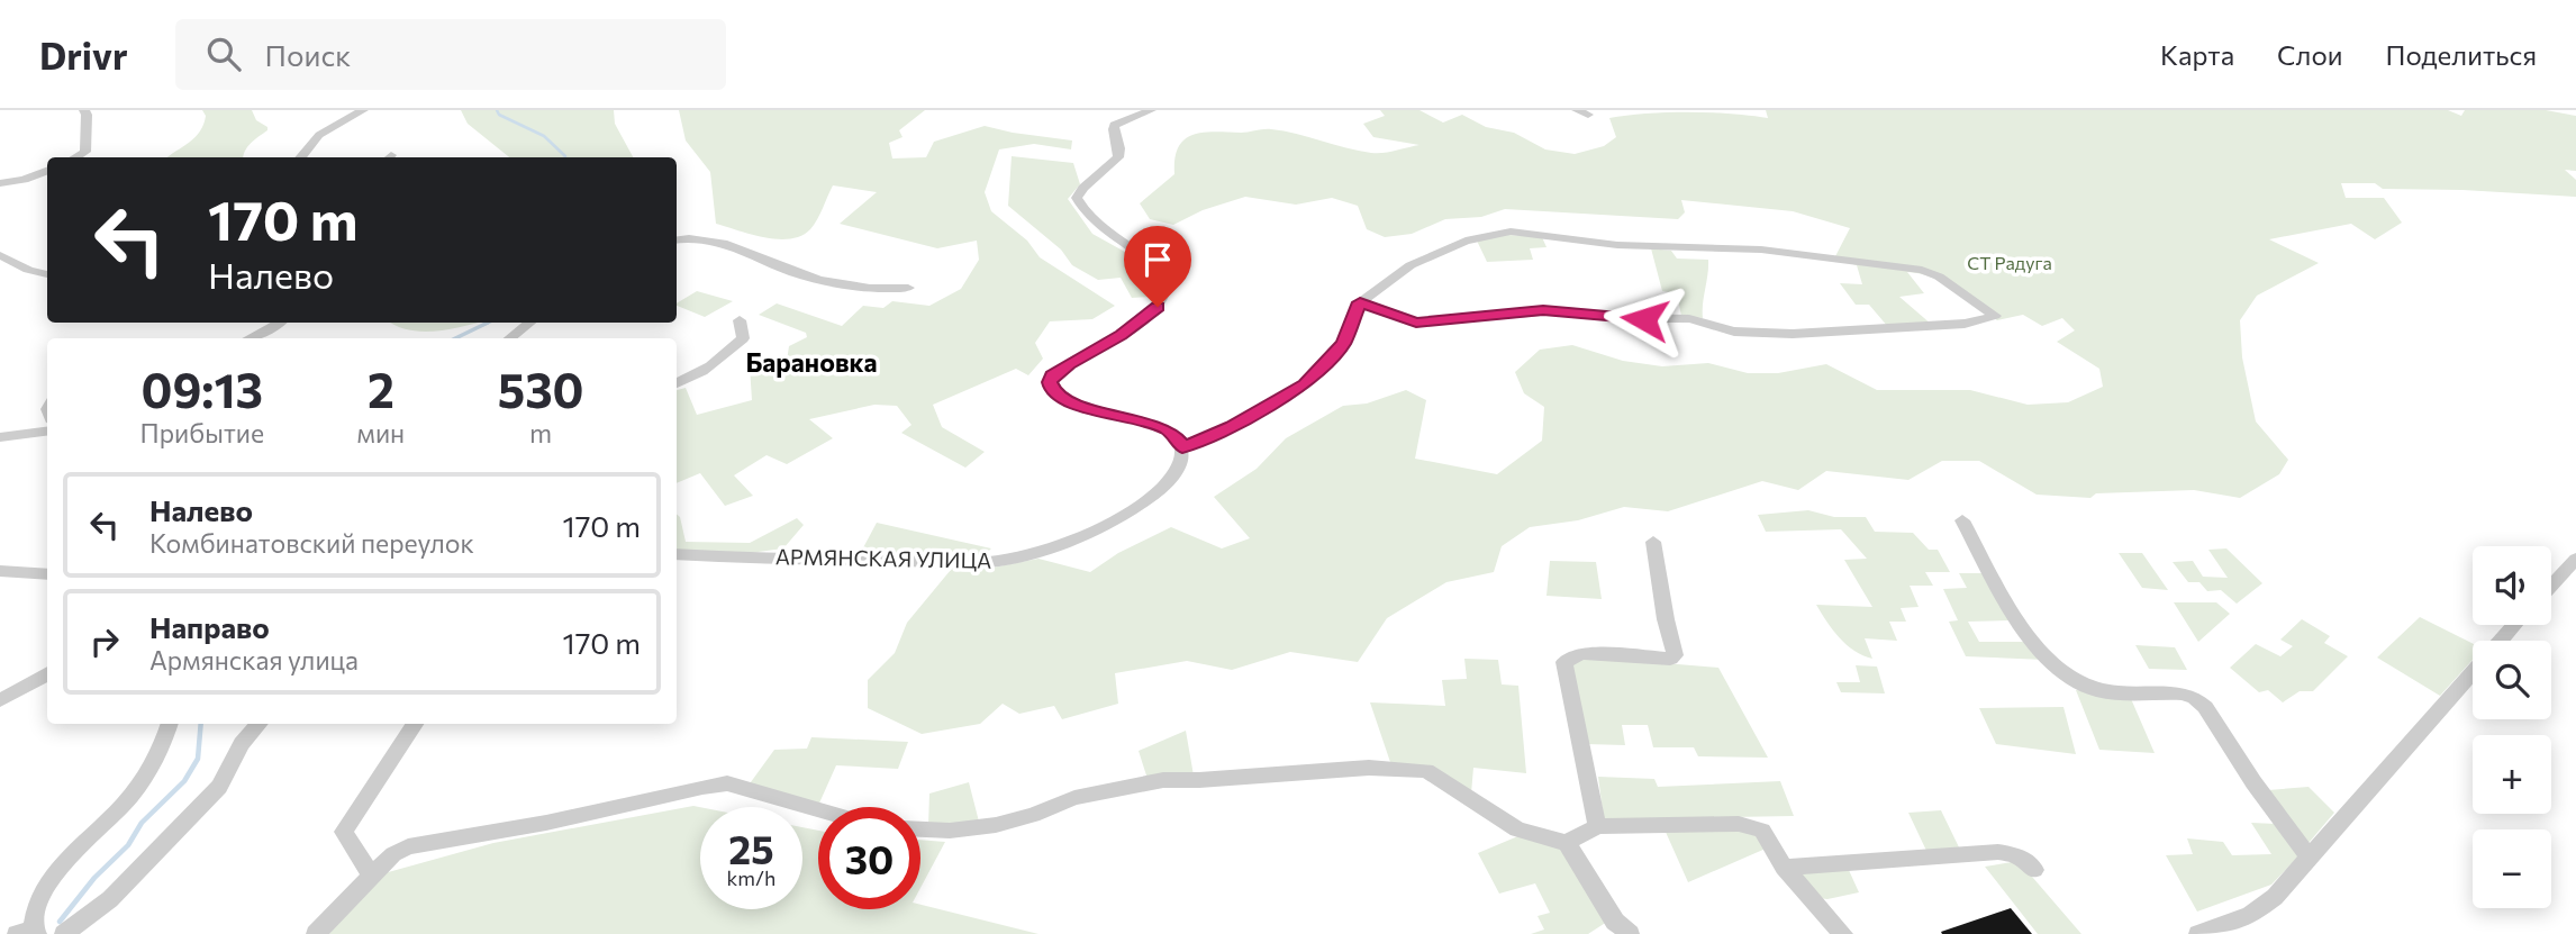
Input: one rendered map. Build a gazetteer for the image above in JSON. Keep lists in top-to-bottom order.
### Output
{
  "streets": {
    "street": ["АРМЯНСКАЯ УЛИЦА"]
  },
  "districts": ["Барановка"],
  "parks": ["СТ Радуга"],
  "page": {
    "header": "Drivr",
    "search": "Поиск",
    "nav": ["Карта", "Слои", "Поделиться"],
    "turn": ["170 m", "Налево"],
    "eta": [
      "09:13",
      "Прибытие",
      "2",
      "мин",
      "530",
      "m"
    ],
    "list": [
      {
        "name": "Налево",
        "note": "Комбинатовский переулок",
        "value": "170 m"
      },
      {
        "name": "Направо",
        "note": "Армянская улица",
        "value": "170 m"
      }
    ],
    "map_buttons": ["+", "−"],
    "speed": "25 km/h",
    "limit": "30"
  }
}
